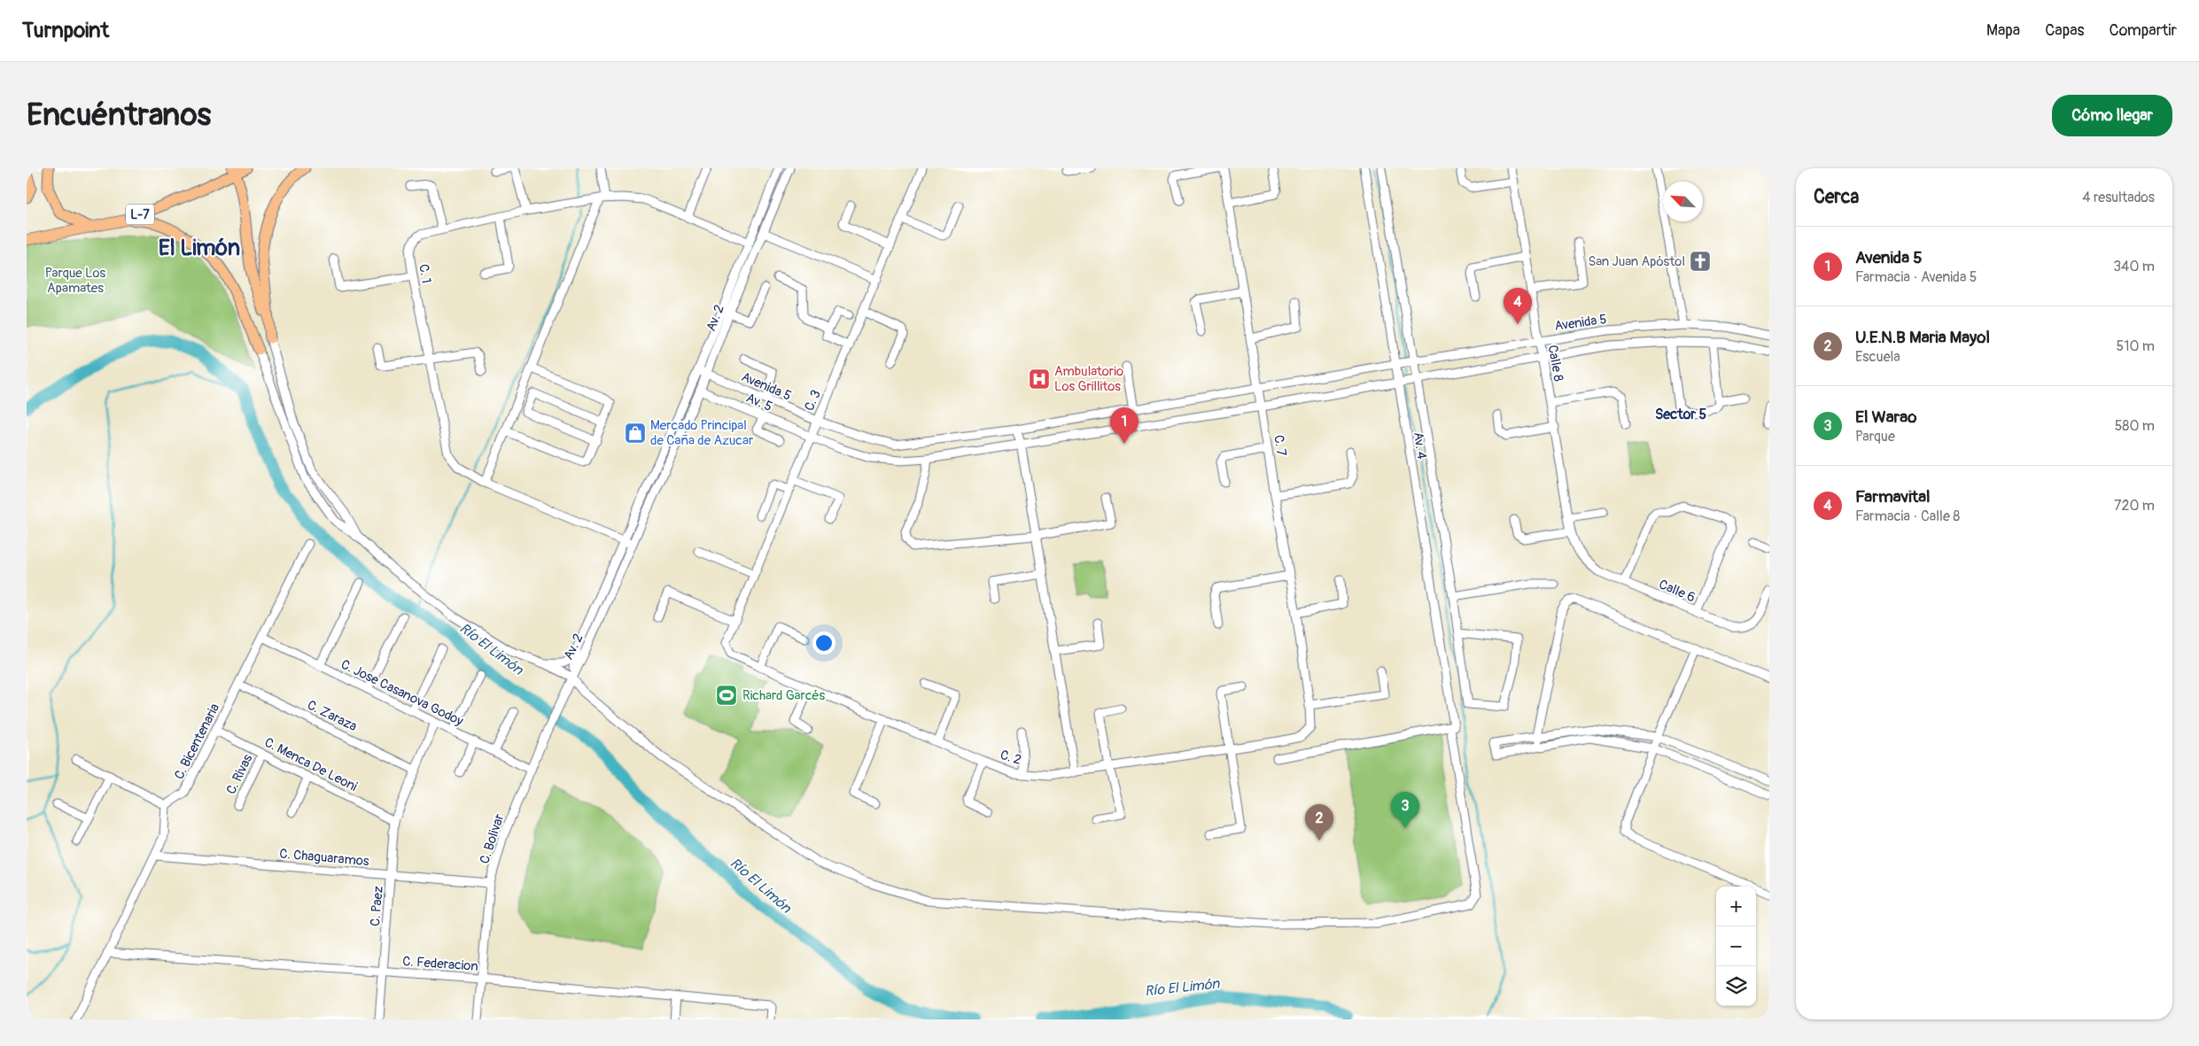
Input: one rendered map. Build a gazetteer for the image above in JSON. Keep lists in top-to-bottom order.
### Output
{
  "streets": {
    "main road": ["L-7"],
    "street": [
      "C. 1",
      "Av. 2",
      "Avenida 5",
      "Calle 8",
      "C. 3",
      "Av. 5",
      "C. 7",
      "Av. 4",
      "Calle 6",
      "C. Jose Casanova Godoy",
      "C. Zaraza",
      "C. Bicentenaria",
      "C. 2",
      "C. Menca De Leoni",
      "C. Rivas",
      "C. Bolivar",
      "C. Chaguaramos",
      "C. Paez",
      "C. Federacion"
    ]
  },
  "crossings": [
    ["C. 1", "Av. 2"],
    ["Av. 2", "Avenida 5"],
    ["Av. 2", "Av. 5"],
    ["Av. 2", "Av. 4"],
    ["Av. 2", "C. Bolivar"],
    ["Avenida 5", "Calle 8"],
    ["Avenida 5", "C. 3"],
    ["Avenida 5", "Av. 5"],
    ["Avenida 5", "C. 7"],
    ["Avenida 5", "Av. 4"],
    ["Calle 8", "Calle 6"],
    ["C. 3", "Av. 5"],
    ["C. 3", "C. 2"],
    ["C. 7", "C. 2"],
    ["Av. 4", "C. Bolivar"],
    ["C. Jose Casanova Godoy", "C. Bicentenaria"],
    ["C. Jose Casanova Godoy", "C. Bolivar"],
    ["C. Jose Casanova Godoy", "C. Paez"],
    ["C. Zaraza", "C. Bicentenaria"],
    ["C. Zaraza", "C. Paez"],
    ["C. Bicentenaria", "C. Menca De Leoni"],
    ["C. Menca De Leoni", "C. Rivas"],
    ["C. Menca De Leoni", "C. Paez"],
    ["C. Bolivar", "C. Chaguaramos"],
    ["C. Bolivar", "C. Federacion"],
    ["C. Chaguaramos", "C. Paez"],
    ["C. Paez", "C. Federacion"]
  ],
  "districts": ["El Limón", "Sector 5"],
  "water": ["Río El Limón"],
  "parks": ["Parque Los Apamates"],
  "places": {
    "church": ["San Juan Apóstol"],
    "hospital": ["Ambulatorio Los Grillitos"],
    "shop": ["Mercado Principal de Caña de Azucar"],
    "sports": ["Richard Garcés"]
  },
  "north": "top left",
  "page": {
    "header": "Turnpoint",
    "nav": ["Mapa", "Capas", "Compartir"],
    "buttons": "Cómo llegar",
    "title": "Encuéntranos",
    "heading": ["Cerca", "4 resultados"],
    "list": [
      {
        "mark": "1",
        "name": "Avenida 5",
        "note": "Farmacia · Avenida 5",
        "value": "340 m"
      },
      {
        "mark": "2",
        "name": "U.E.N.B Maria Mayol",
        "note": "Escuela",
        "value": "510 m"
      },
      {
        "mark": "3",
        "name": "El Warao",
        "note": "Parque",
        "value": "580 m"
      },
      {
        "mark": "4",
        "name": "Farmavital",
        "note": "Farmacia · Calle 8",
        "value": "720 m"
      }
    ],
    "pins": [
      "4",
      "1",
      "3",
      "2"
    ],
    "map_buttons": ["+", "−"]
  }
}
